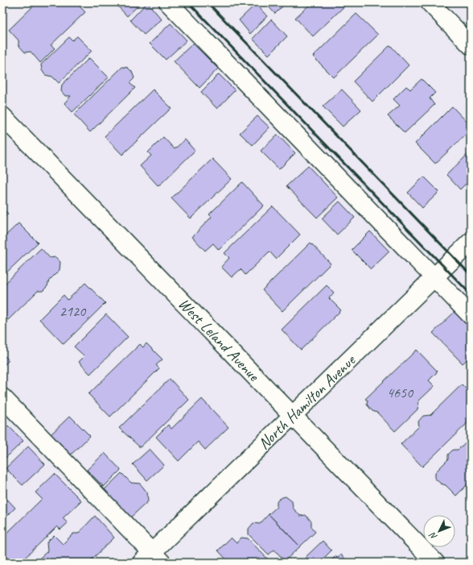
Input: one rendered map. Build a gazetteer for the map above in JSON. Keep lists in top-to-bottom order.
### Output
{
  "streets": {
    "street": ["West Leland Avenue", "North Hamilton Avenue"]
  },
  "crossings": [
    ["West Leland Avenue", "North Hamilton Avenue"]
  ],
  "house_numbers": ["2120", "4650"],
  "north": "bottom left"
}
